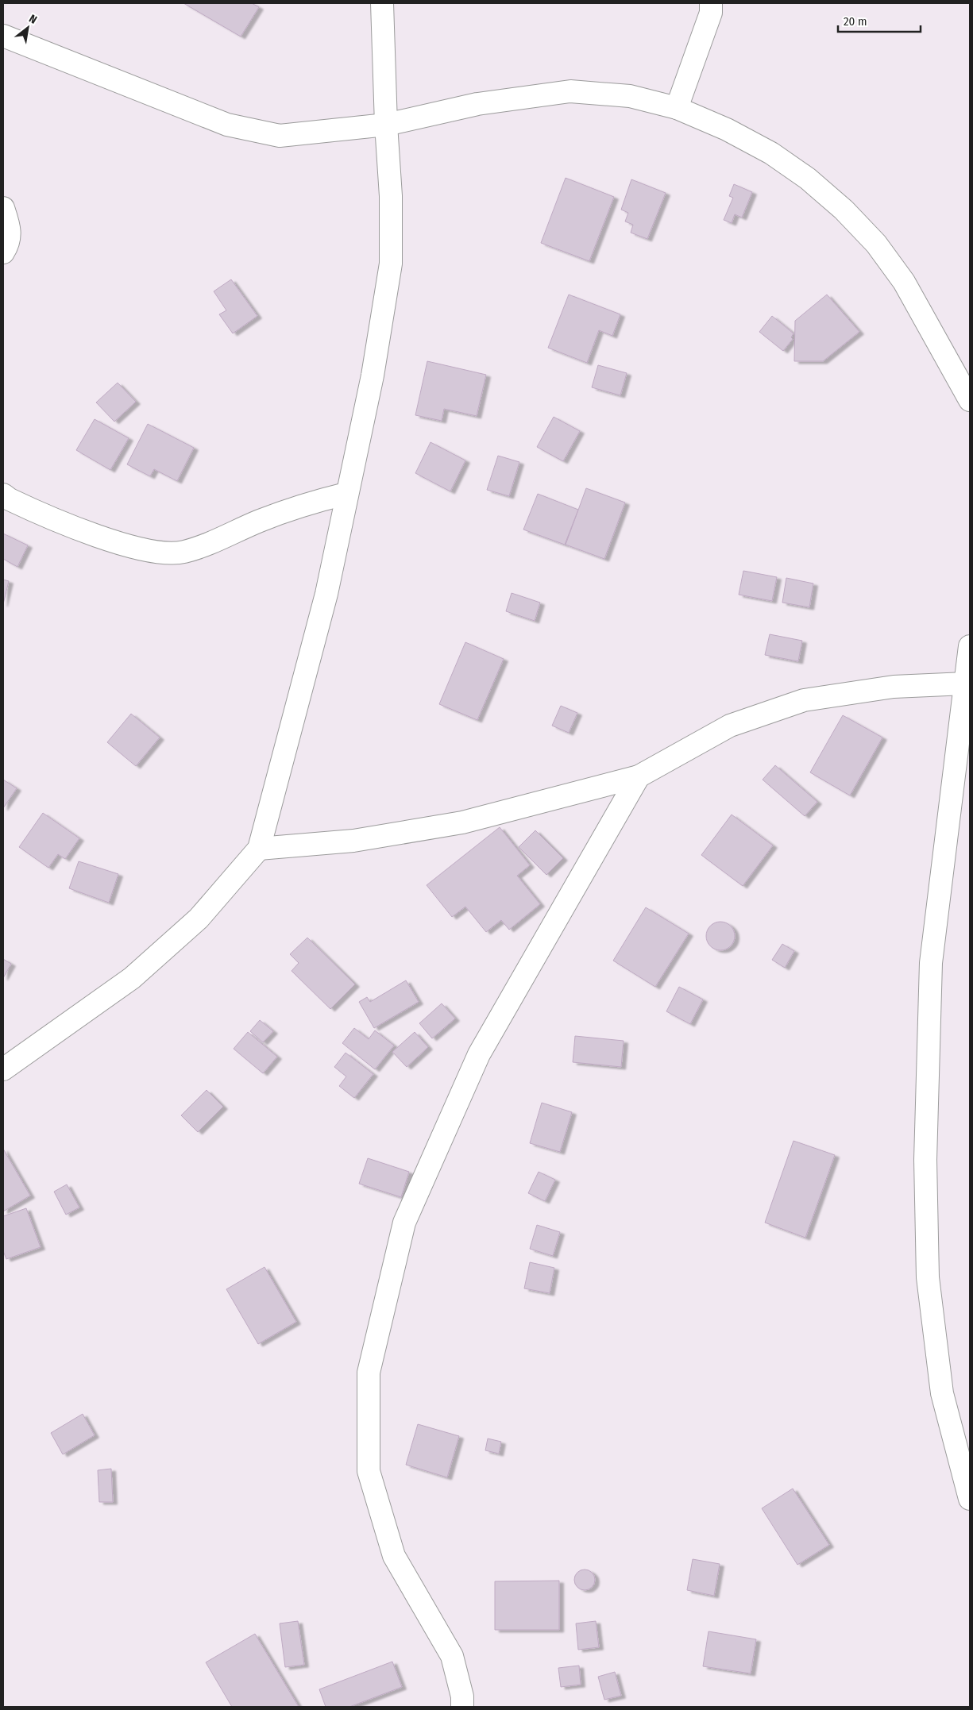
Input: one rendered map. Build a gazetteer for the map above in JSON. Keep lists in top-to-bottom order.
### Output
{
  "scale_bar": "20 m",
  "north": "top right"
}
